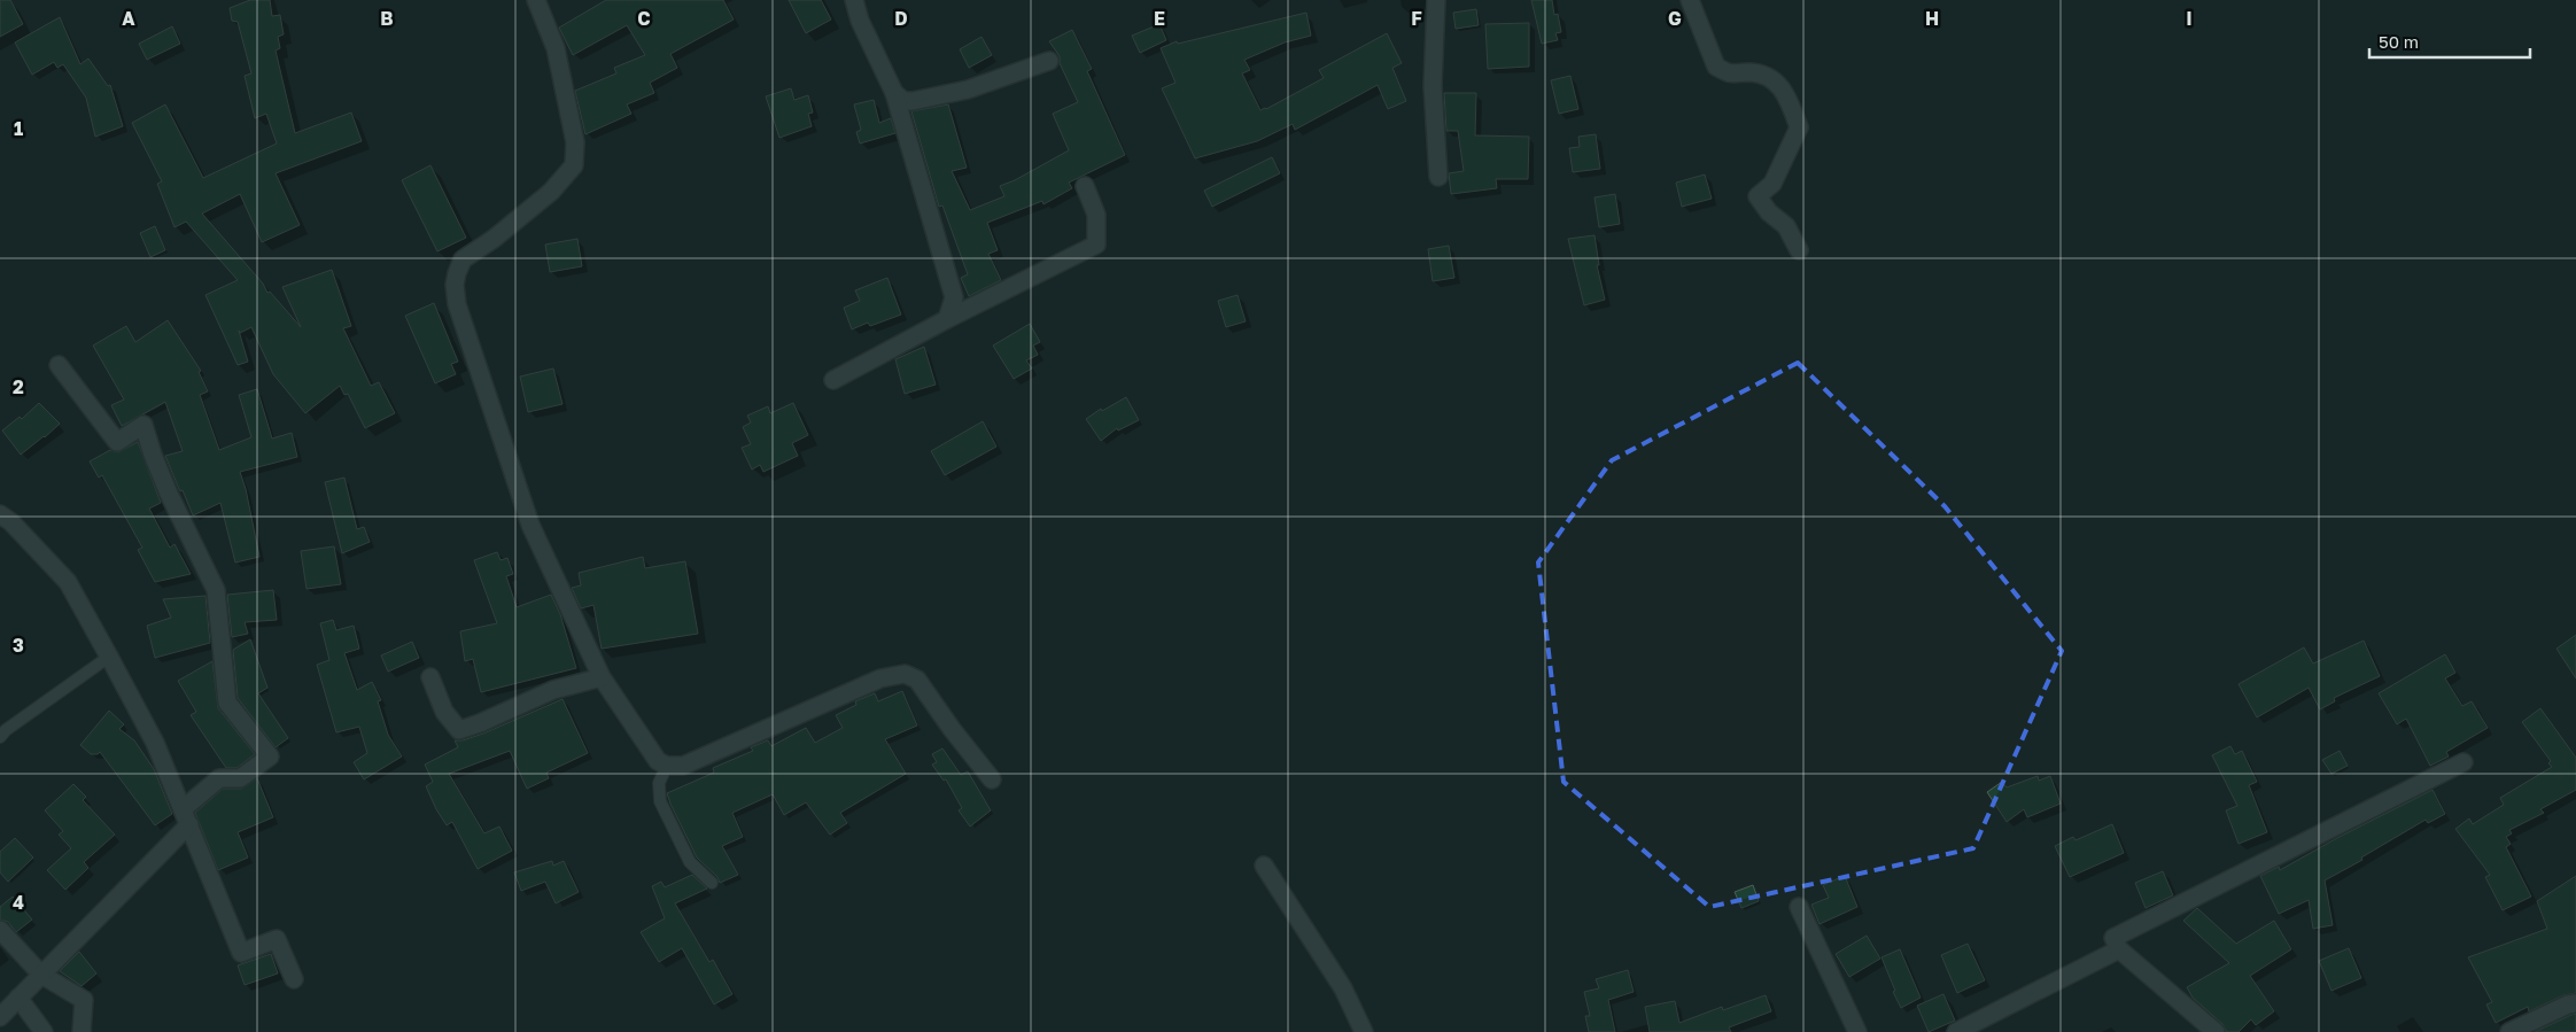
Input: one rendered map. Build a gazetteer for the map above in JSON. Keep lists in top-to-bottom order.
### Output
{
  "scale_bar": "50 m",
  "grid": {
    "columns": [
      "A",
      "B",
      "C",
      "D",
      "E",
      "F",
      "G",
      "H",
      "I"
    ],
    "rows": [
      "1",
      "2",
      "3",
      "4"
    ]
  }
}
